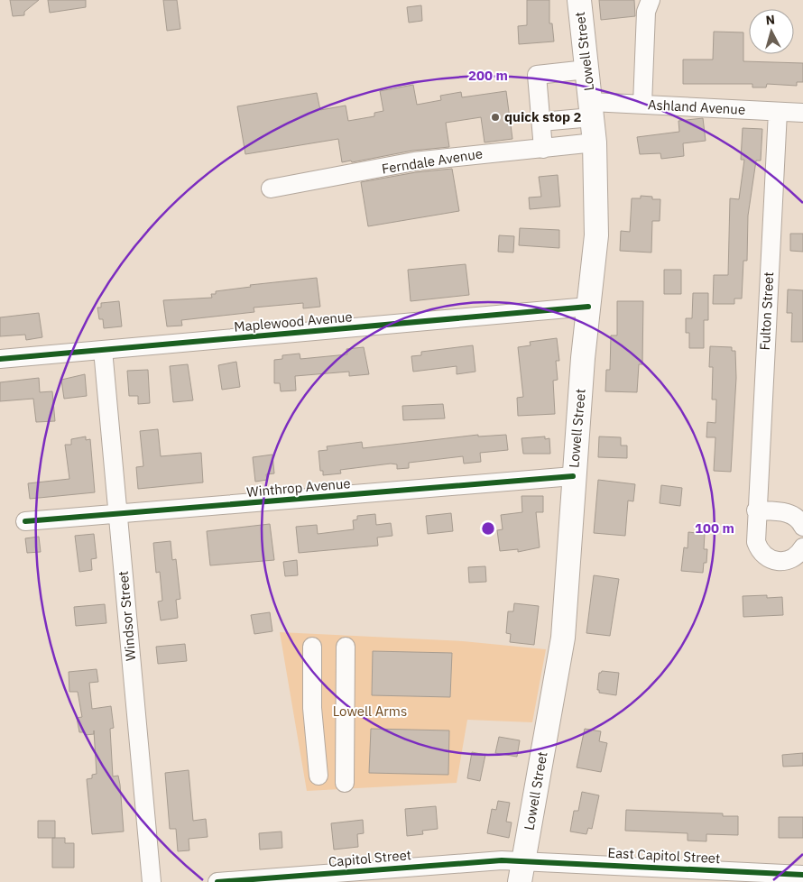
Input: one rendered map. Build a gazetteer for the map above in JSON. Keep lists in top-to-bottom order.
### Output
{
  "streets": {
    "main road": ["Lowell Street"],
    "street": [
      "Ashland Avenue",
      "Ferndale Avenue",
      "Fulton Street",
      "Maplewood Avenue",
      "Winthrop Avenue",
      "Windsor Street",
      "East Capitol Street",
      "Capitol Street"
    ]
  },
  "crossings": [
    ["Lowell Street", "Ashland Avenue"],
    ["Lowell Street", "Ferndale Avenue"],
    ["Lowell Street", "Maplewood Avenue"],
    ["Lowell Street", "Winthrop Avenue"],
    ["Lowell Street", "East Capitol Street"],
    ["Lowell Street", "Capitol Street"],
    ["Ashland Avenue", "Fulton Street"],
    ["Maplewood Avenue", "Windsor Street"],
    ["Winthrop Avenue", "Windsor Street"],
    ["East Capitol Street", "Capitol Street"]
  ],
  "parks": ["Lowell Arms"],
  "places": ["quick stop 2"],
  "north": "top",
  "rings": ["200 m", "100 m"]
}
